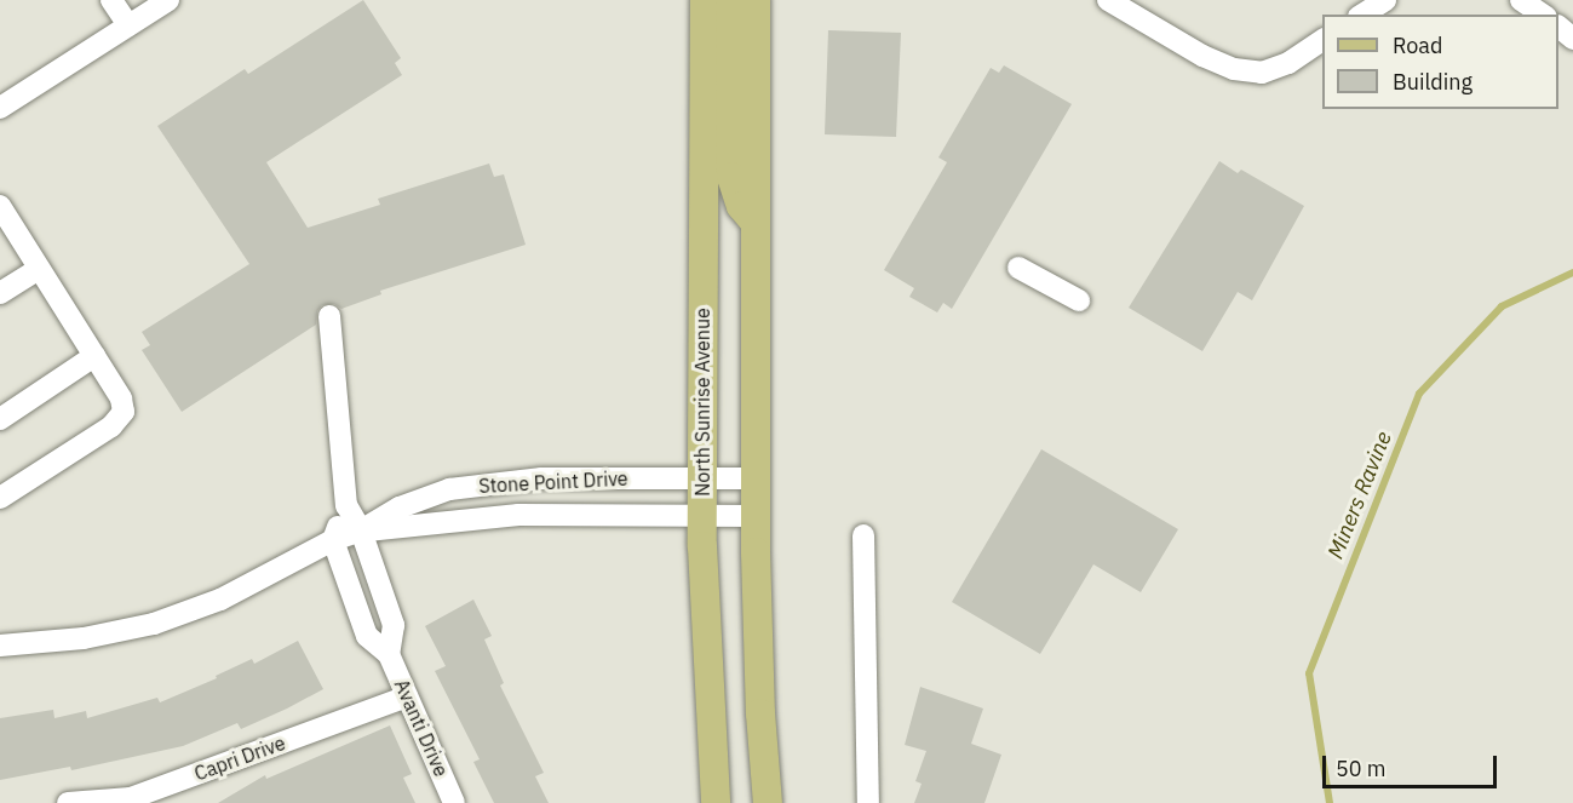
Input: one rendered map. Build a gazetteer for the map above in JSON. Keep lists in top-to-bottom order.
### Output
{
  "streets": {
    "main road": ["North Sunrise Avenue"],
    "street": ["Stone Point Drive", "Avanti Drive", "Capri Drive"]
  },
  "crossings": [
    ["North Sunrise Avenue", "Stone Point Drive"],
    ["Stone Point Drive", "Avanti Drive"],
    ["Avanti Drive", "Capri Drive"]
  ],
  "water": ["Miners Ravine"],
  "legend": ["Road", "Building"],
  "scale_bar": "50 m"
}
